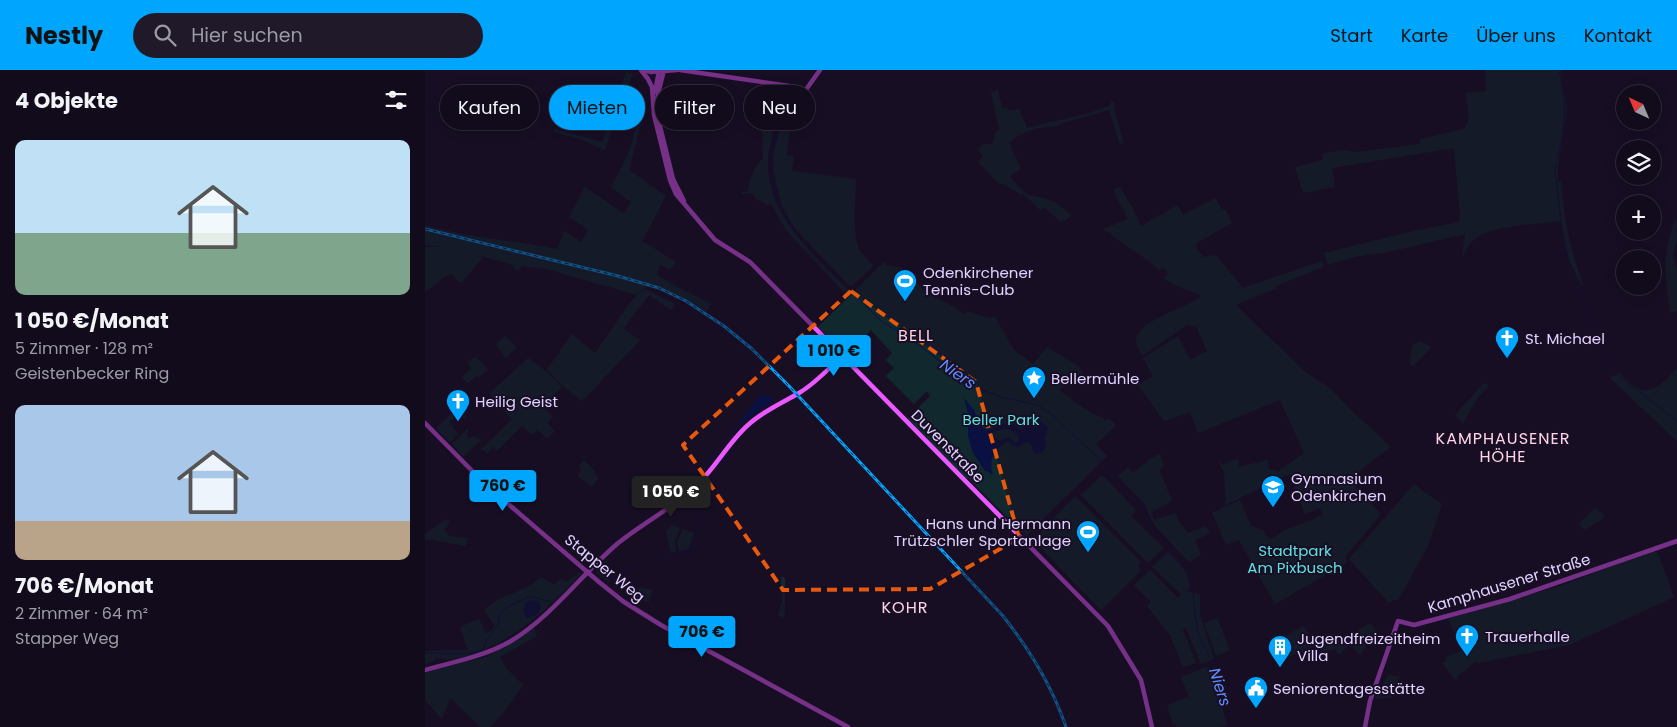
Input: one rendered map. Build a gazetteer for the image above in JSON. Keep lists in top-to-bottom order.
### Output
{
  "streets": {
    "main road": ["Duvenstraße", "Stapper Weg", "Kamphausener Straße"]
  },
  "districts": ["BELL", "KAMPHAUSENER HÖHE", "KOHR"],
  "water": ["Niers"],
  "parks": ["Beller Park", "Stadtpark Am Pixbusch"],
  "places": {
    "sports": ["Odenkirchener Tennis-Club", "Hans und Hermann Trützschler Sportanlage"],
    "church": ["St. Michael", "Heilig Geist", "Trauerhalle"],
    "place": ["Bellermühle"],
    "school or university": ["Gymnasium Odenkirchen"],
    "building": ["Jugendfreizeitheim Villa"],
    "public building": ["Seniorentagesstätte"]
  },
  "north": "top left",
  "page": {
    "header": "Nestly",
    "search": "Hier suchen",
    "nav": [
      "Start",
      "Karte",
      "Über uns",
      "Kontakt"
    ],
    "heading": "4 Objekte",
    "map_buttons": ["+", "−"],
    "chip": [
      "Kaufen",
      "Mieten",
      "Filter",
      "Neu"
    ],
    "list": [
      {
        "name": "1 050 €/Monat",
        "note": "5 Zimmer · 128 m² · Geistenbecker Ring"
      },
      {
        "name": "706 €/Monat",
        "note": "2 Zimmer · 64 m² · Stapper Weg"
      }
    ],
    "price": [
      "1 010 €",
      "760 €",
      "1 050 €",
      "706 €"
    ]
  }
}
